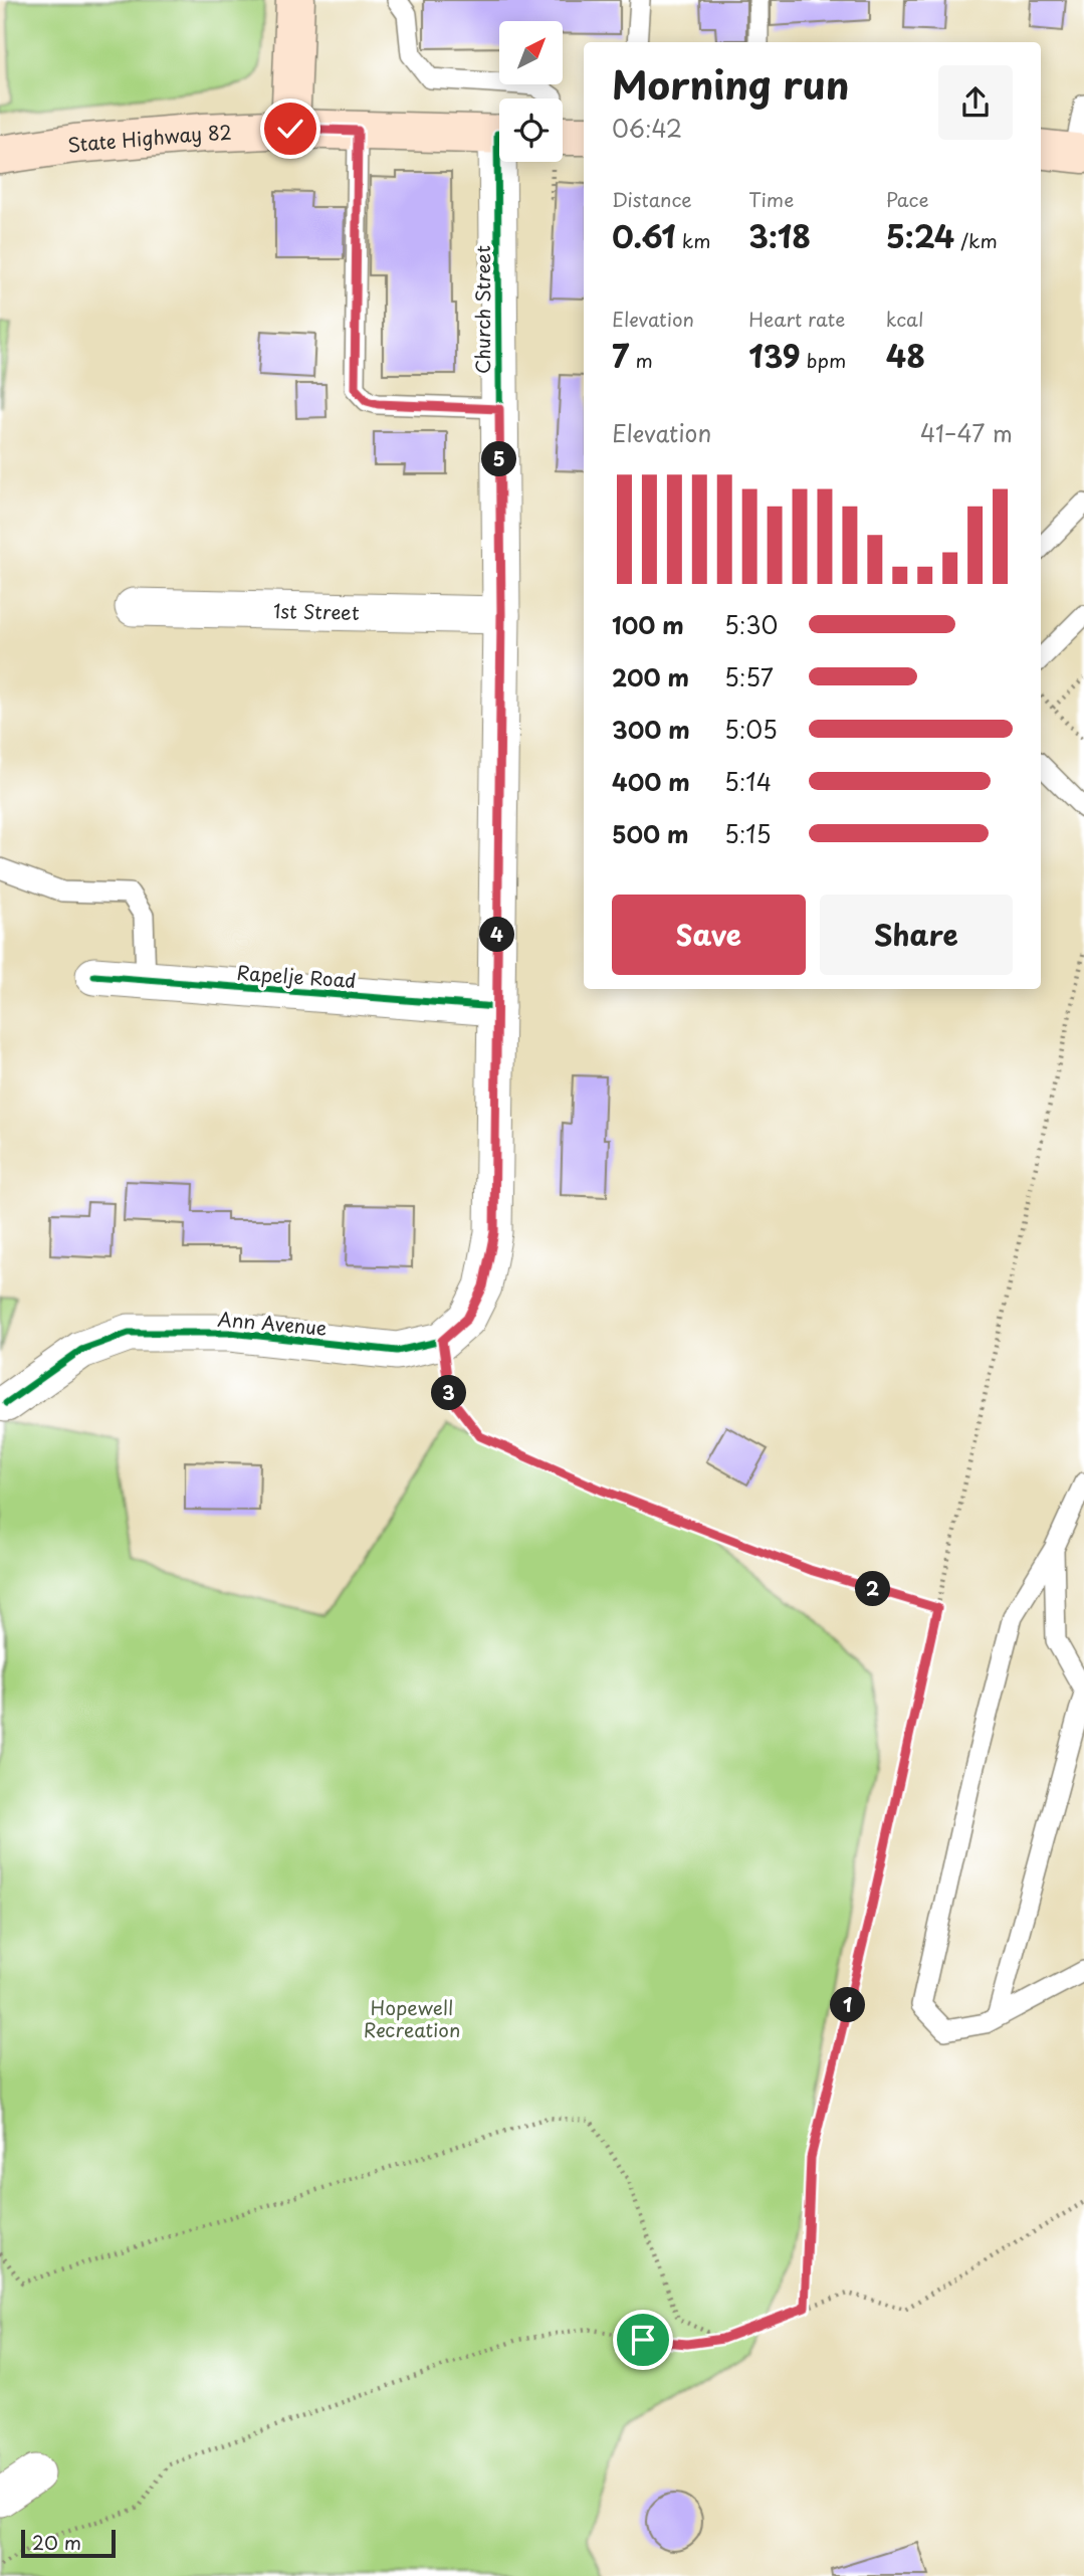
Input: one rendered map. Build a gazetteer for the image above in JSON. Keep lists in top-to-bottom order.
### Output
{
  "streets": {
    "main road": ["State Highway 82"],
    "street": [
      "Church Street",
      "1st Street",
      "Rapelje Road",
      "Ann Avenue"
    ]
  },
  "crossings": [
    ["Church Street", "1st Street"],
    ["Church Street", "Rapelje Road"],
    ["Church Street", "Ann Avenue"]
  ],
  "parks": ["Hopewell Recreation"],
  "scale_bar": "20 m",
  "north": "top right",
  "page": {
    "heading": ["Morning run", "06:42"],
    "stats": [
      ["Distance", "0.61 km"],
      ["Time", "3:18"],
      ["Pace", "5:24 /km"],
      ["Elevation", "7 m"],
      ["Heart rate", "139 bpm"],
      ["kcal", "48"]
    ],
    "chart": ["Elevation", "41–47 m"],
    "pins": [
      "5",
      "4",
      "3",
      "2",
      "1"
    ],
    "list": [
      {
        "name": "100 m",
        "note": "5:30"
      },
      {
        "name": "200 m",
        "note": "5:57"
      },
      {
        "name": "300 m",
        "note": "5:05"
      },
      {
        "name": "400 m",
        "note": "5:14"
      },
      {
        "name": "500 m",
        "note": "5:15"
      }
    ],
    "buttons": ["Save", "Share"],
    "scale": "20 m"
  }
}
